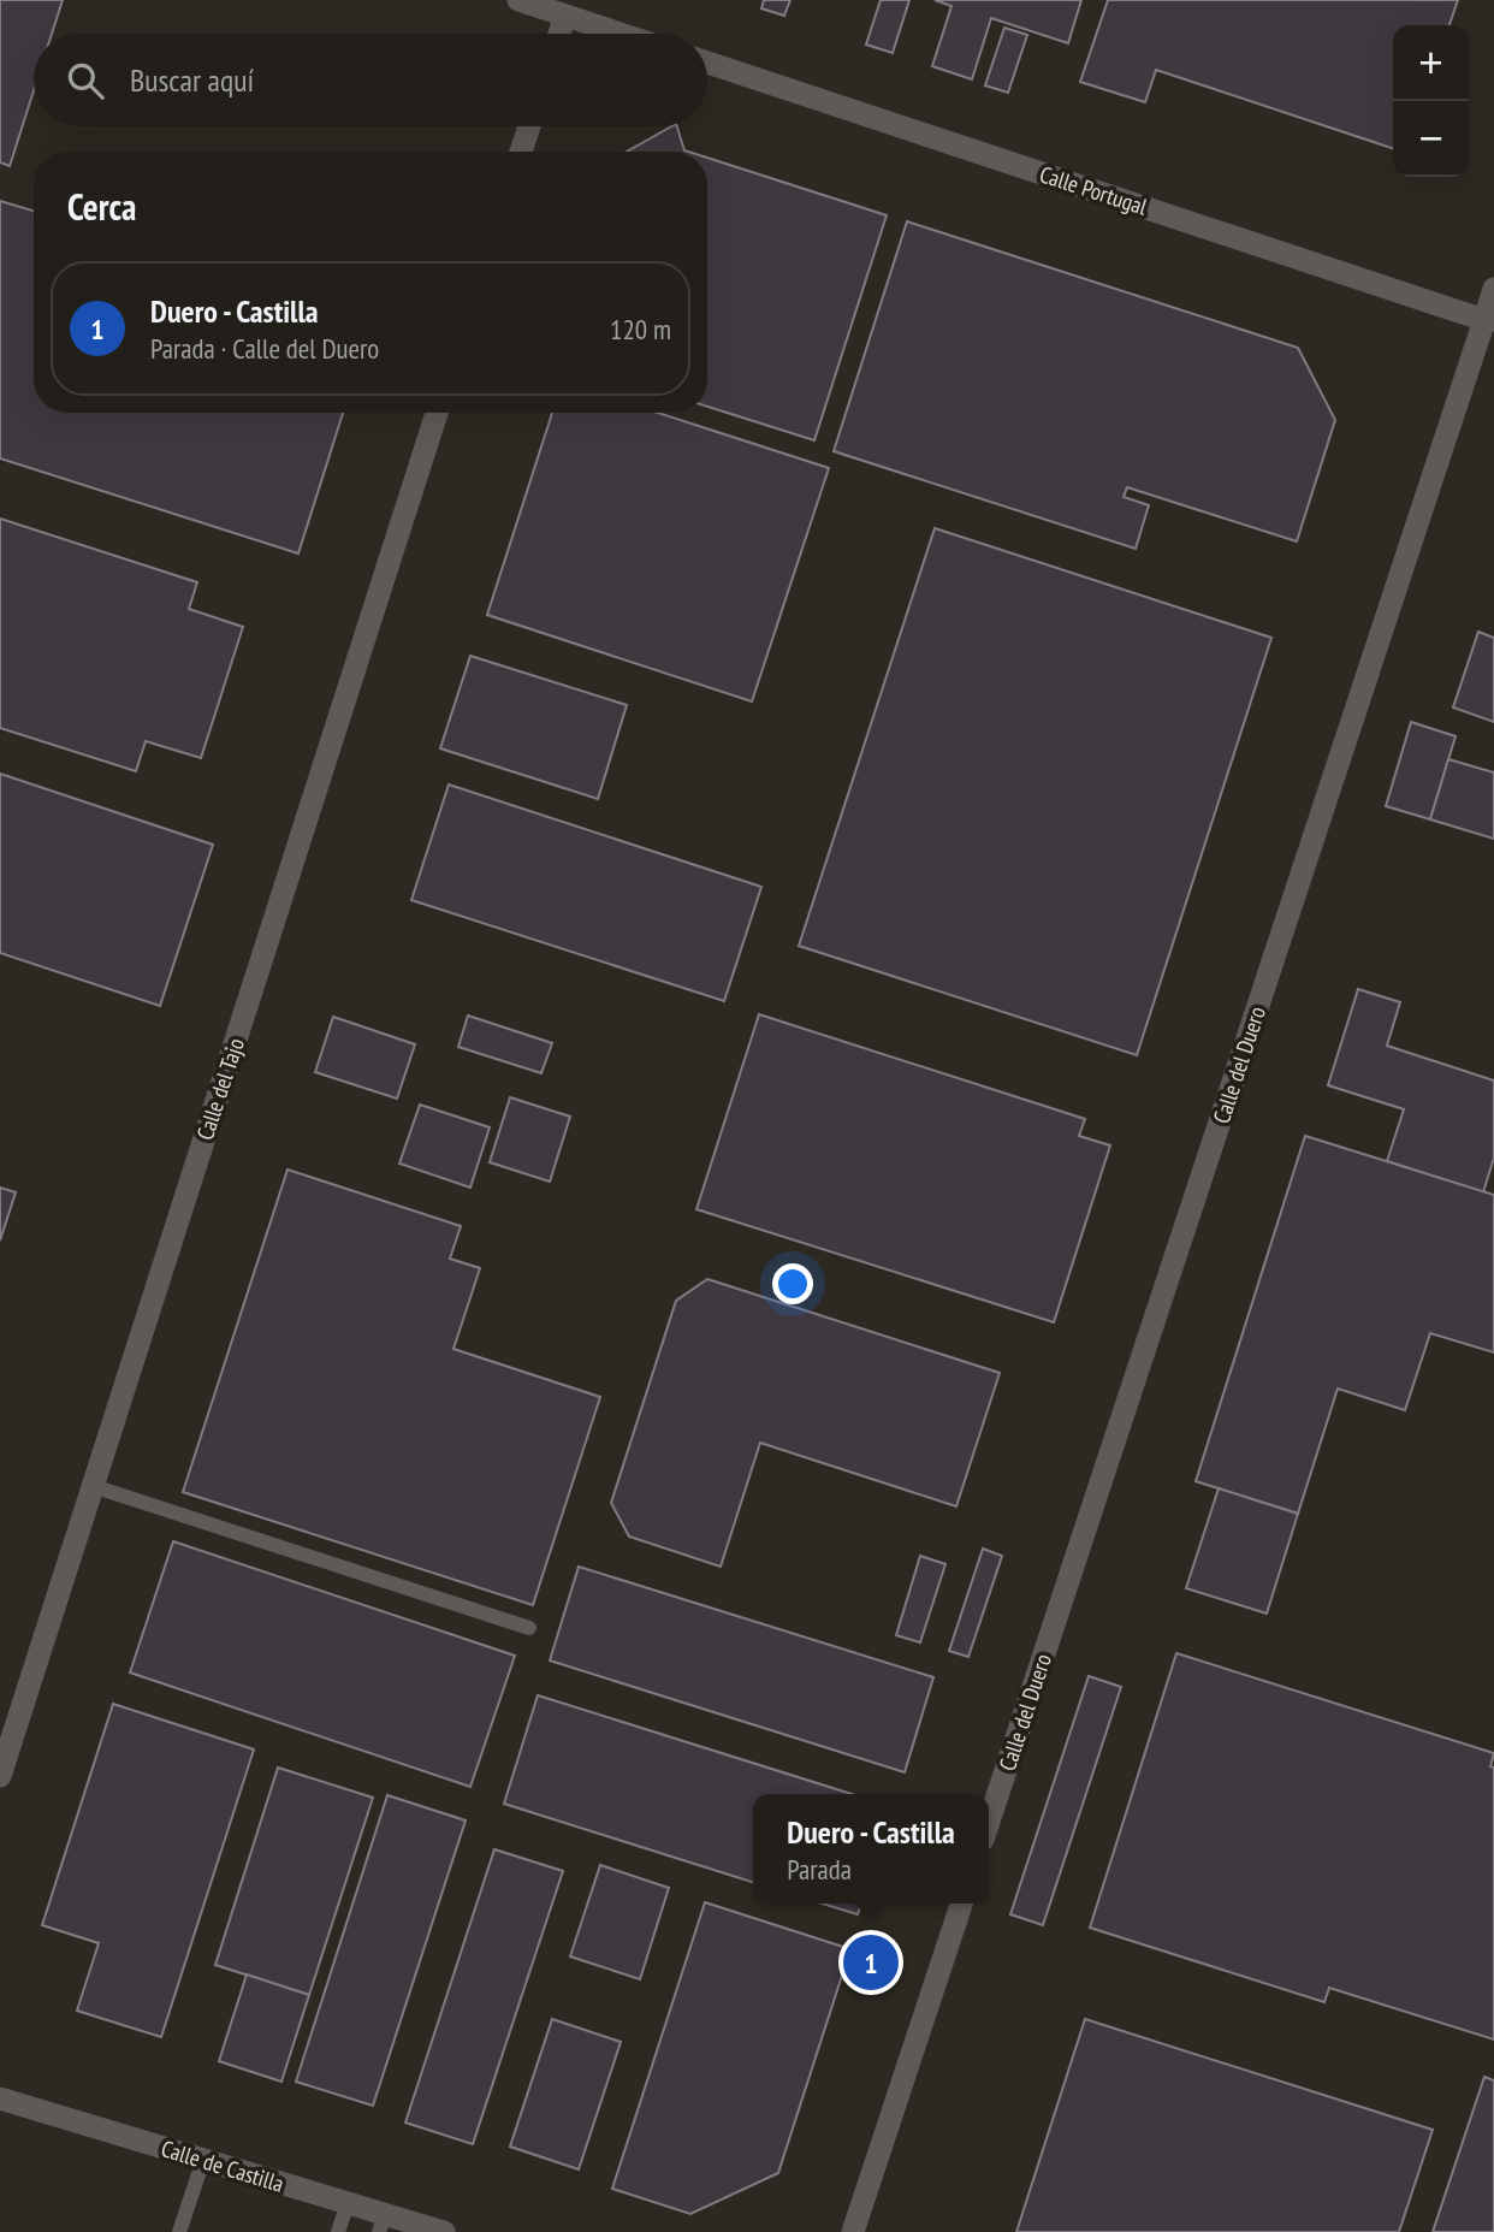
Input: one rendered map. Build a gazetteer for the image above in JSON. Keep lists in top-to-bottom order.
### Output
{
  "streets": {
    "street": [
      "Calle Portugal",
      "Calle del Duero",
      "Calle del Tajo",
      "Calle de Castilla"
    ]
  },
  "crossings": [
    ["Calle Portugal", "Calle del Duero"]
  ],
  "page": {
    "map_buttons": ["+", "−"],
    "search": "Buscar aquí",
    "heading": "Cerca",
    "list": [
      {
        "mark": "1",
        "name": "Duero - Castilla",
        "note": "Parada · Calle del Duero",
        "value": "120 m"
      }
    ],
    "popup": ["Duero - Castilla", "Parada"],
    "pins": "1"
  }
}
